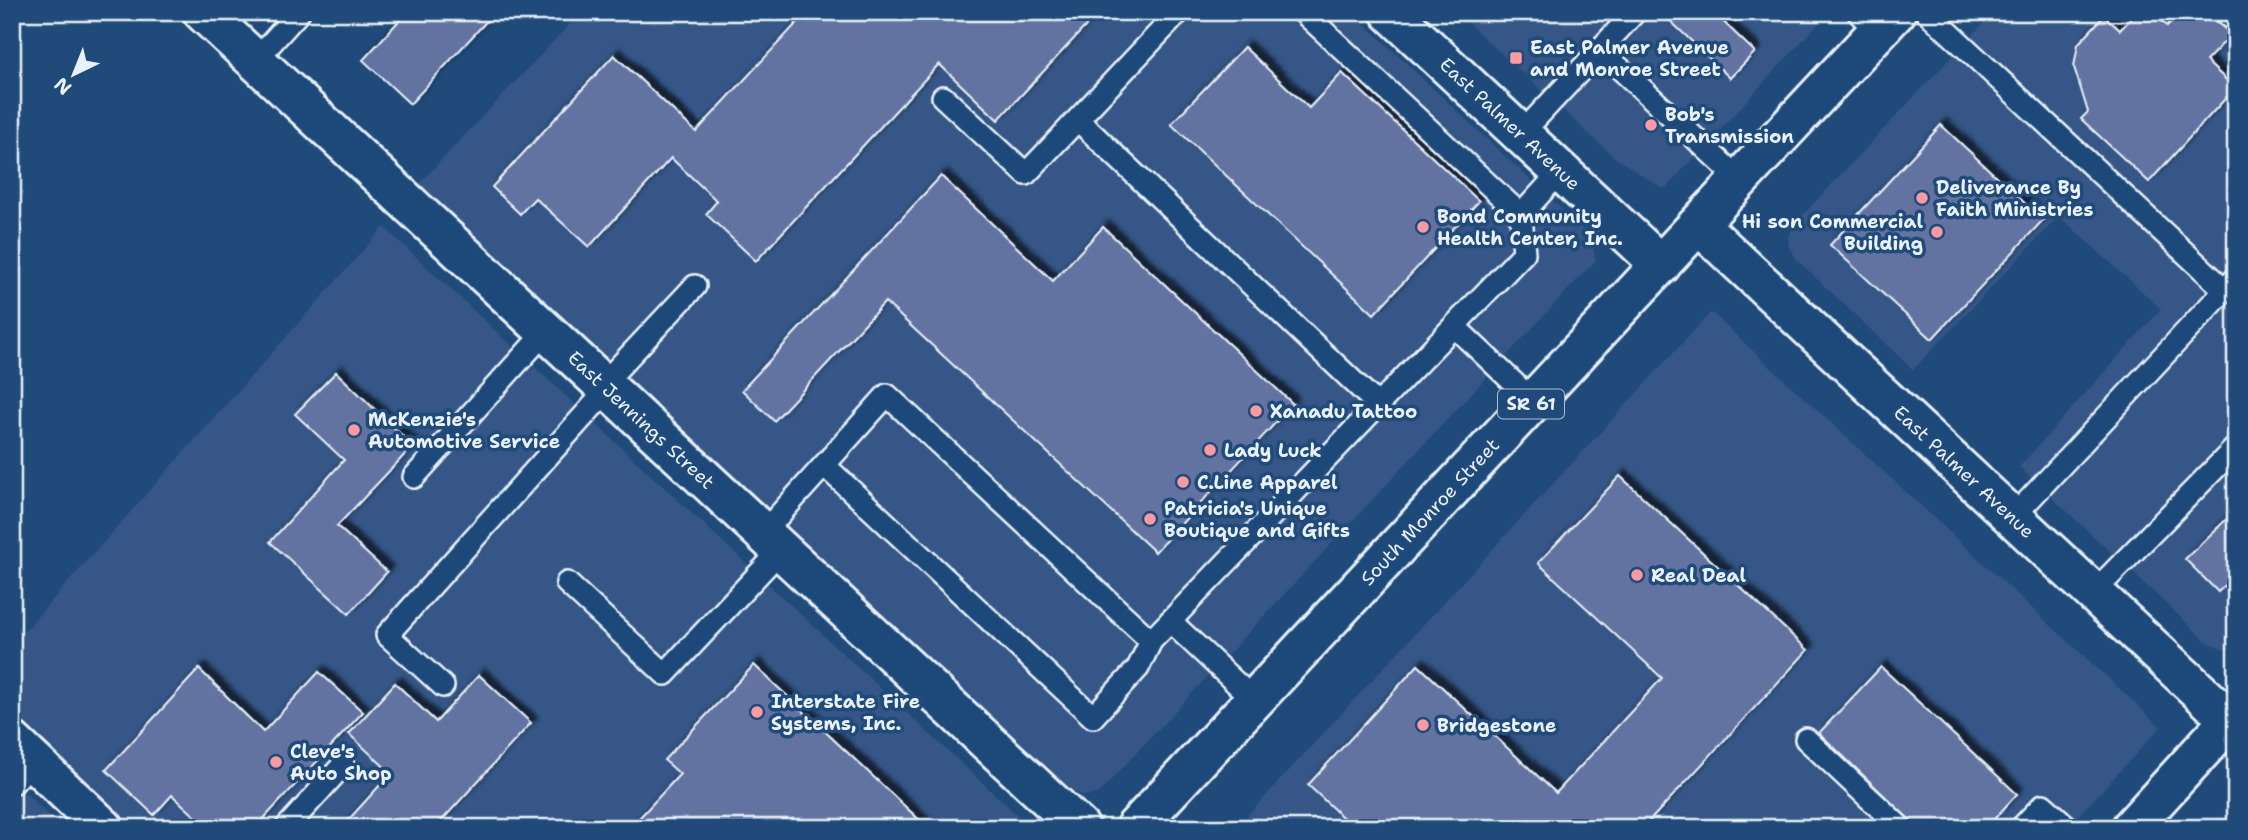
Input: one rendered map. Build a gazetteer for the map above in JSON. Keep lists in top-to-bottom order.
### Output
{
  "streets": {
    "street": [
      "East Palmer Avenue",
      "SR 61",
      "East Jennings Street",
      "South Monroe Street"
    ]
  },
  "crossings": [
    ["East Palmer Avenue", "South Monroe Street"]
  ],
  "places": {
    "transit": ["East Palmer Avenue and Monroe Street"],
    "other": [
      "Bob's Transmission",
      "Deliverance By Faith Ministries",
      "Bond Community Health Center, Inc.",
      "Hi son Commercial Building",
      "Xanadu Tattoo",
      "McKenzie's Automotive Service",
      "Lady Luck",
      "C.Line Apparel",
      "Patricia's Unique Boutique and Gifts",
      "Real Deal",
      "Interstate Fire Systems, Inc.",
      "Bridgestone",
      "Cleve's Auto Shop"
    ]
  },
  "north": "bottom left"
}
